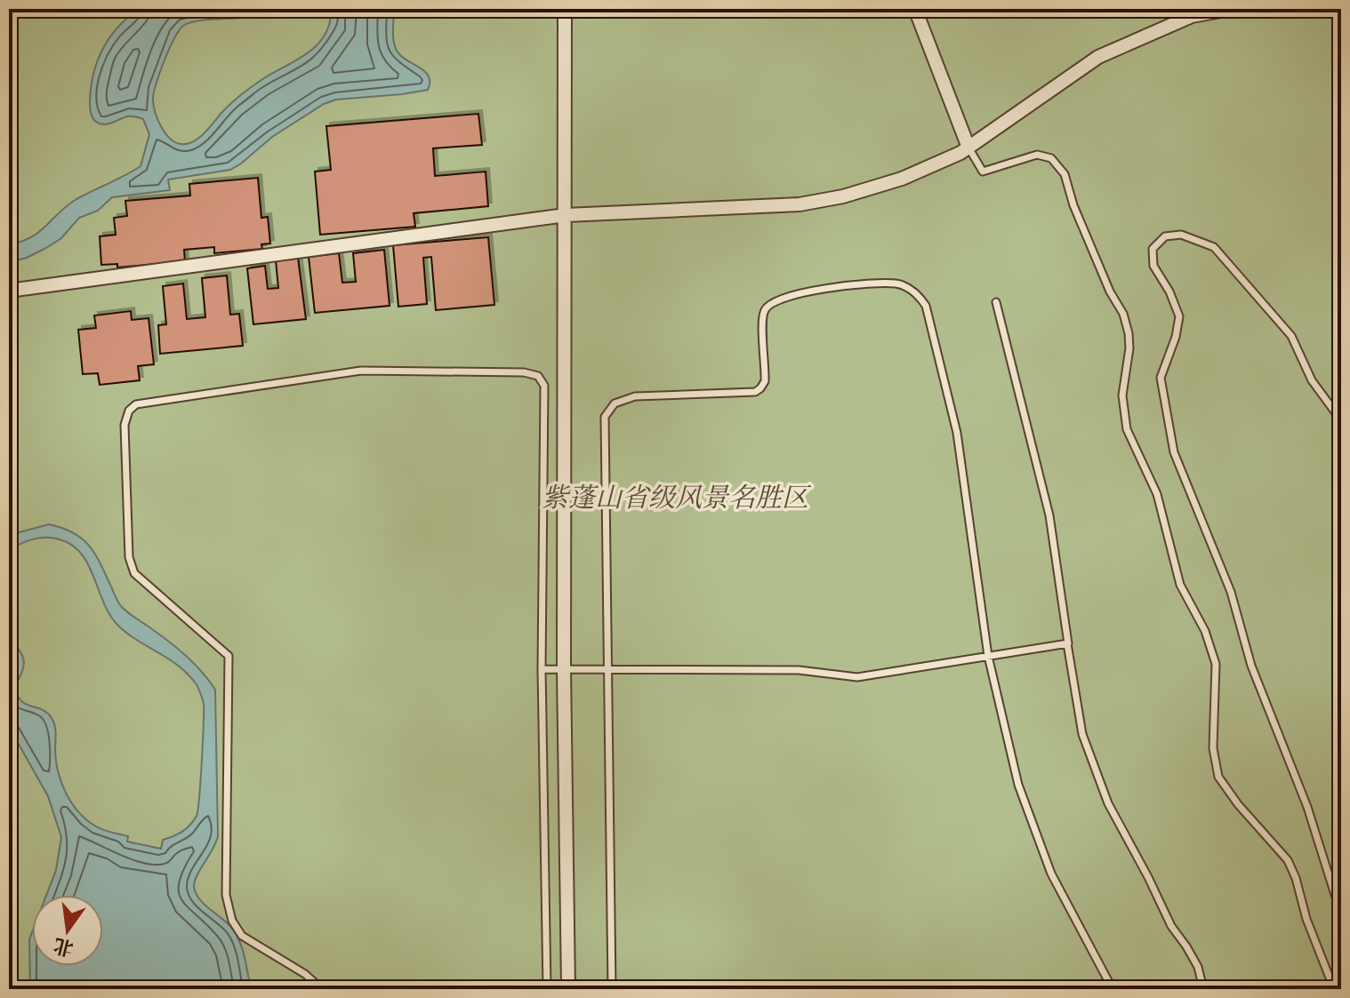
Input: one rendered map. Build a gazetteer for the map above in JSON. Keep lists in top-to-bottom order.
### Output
{
  "parks": ["紫蓬山省级风景名胜区"],
  "north": "bottom"
}
